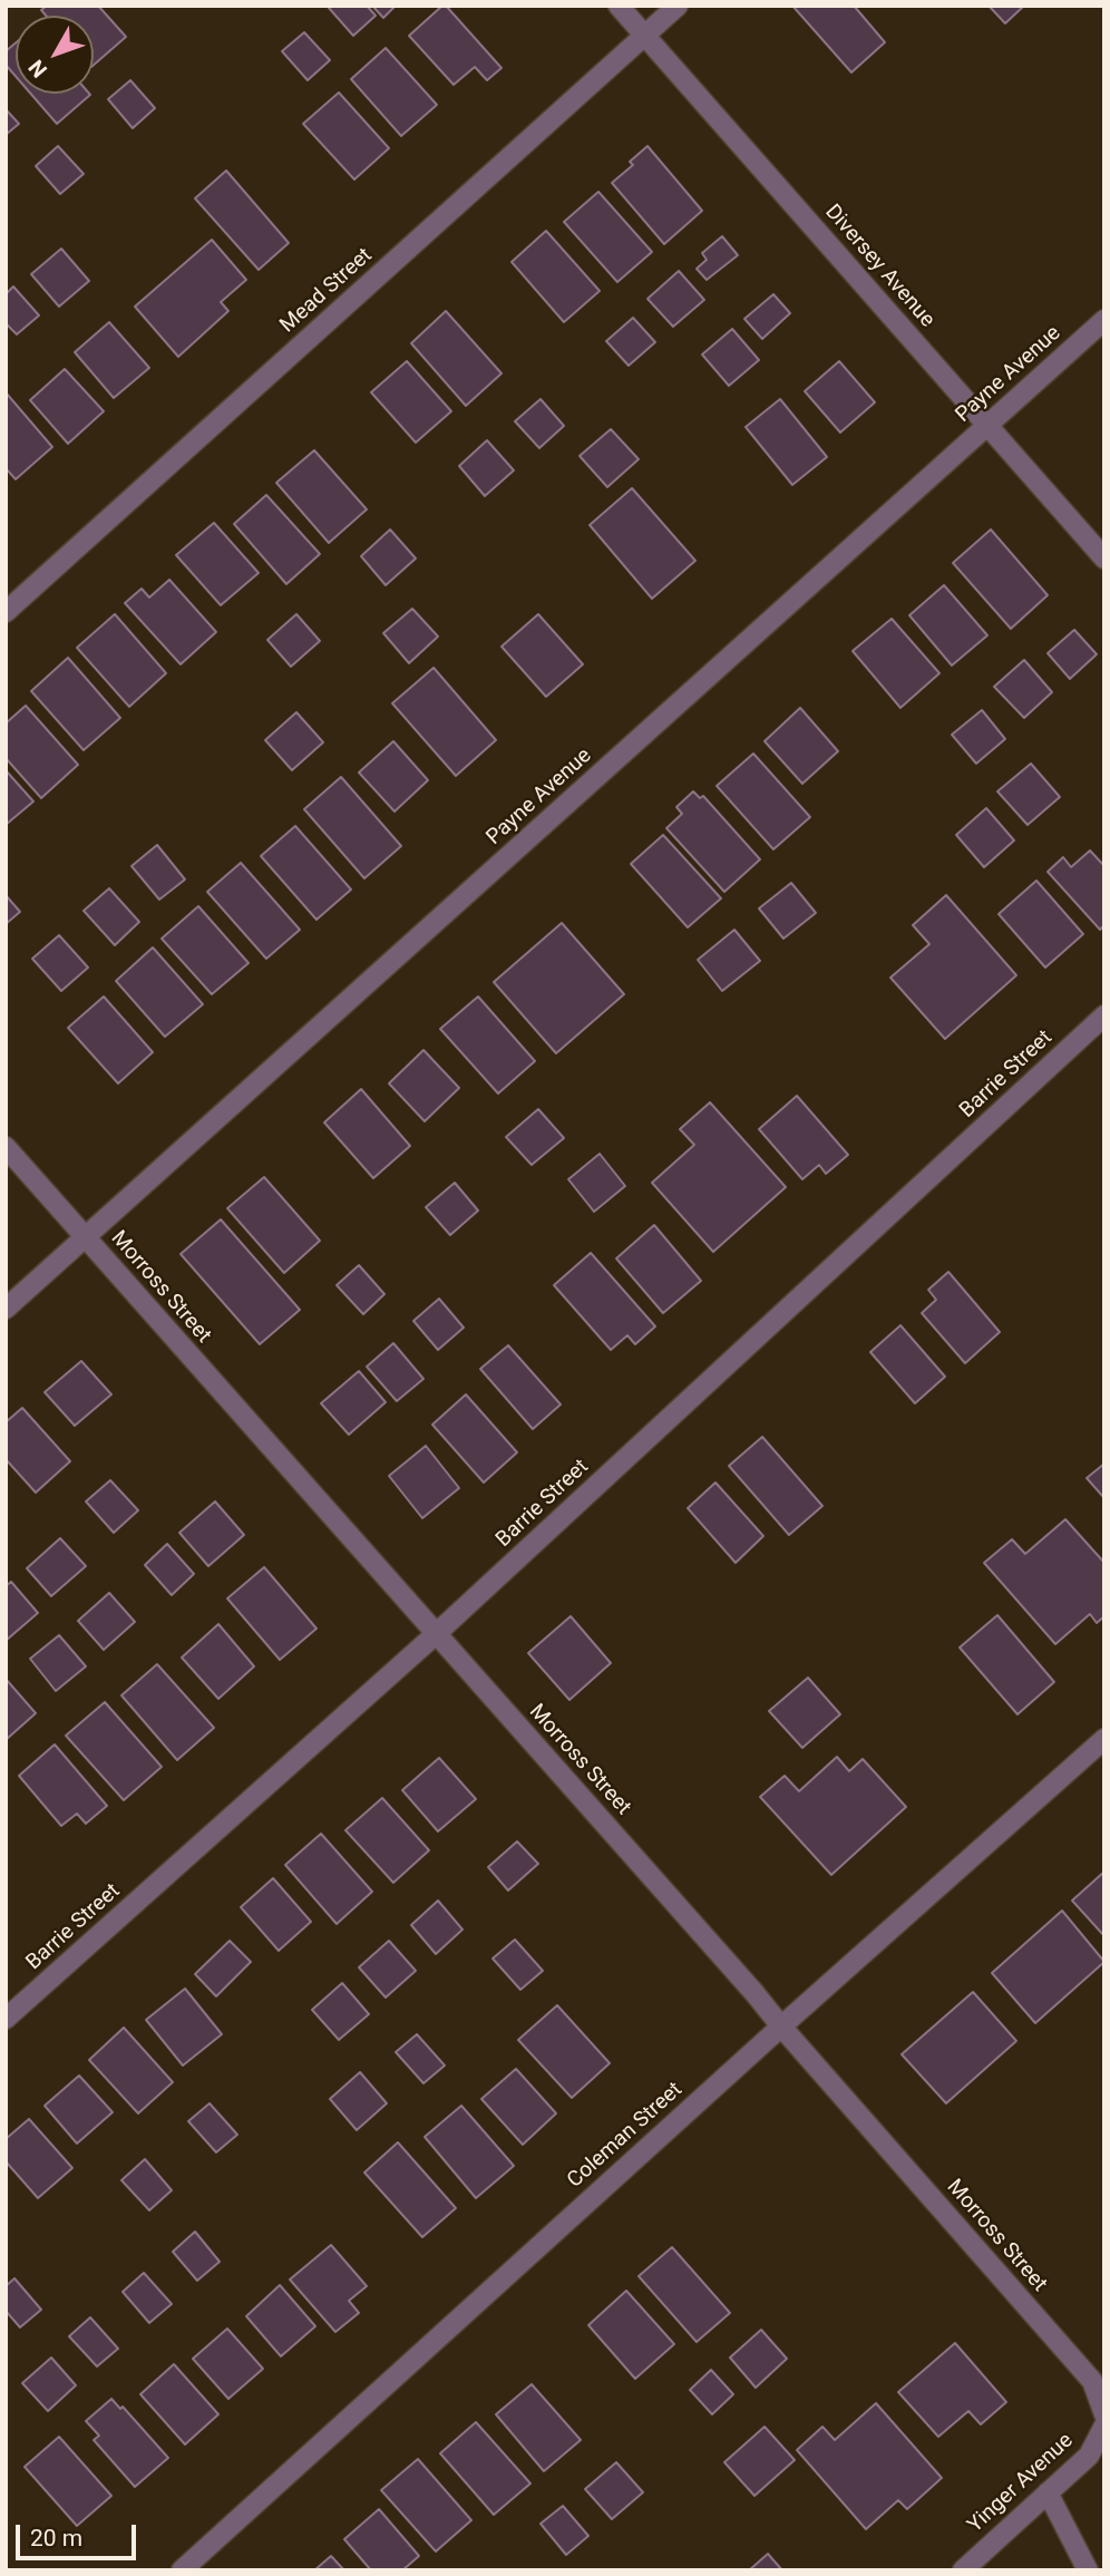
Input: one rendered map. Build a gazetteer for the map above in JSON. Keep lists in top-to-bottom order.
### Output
{
  "streets": {
    "street": [
      "Diversey Avenue",
      "Mead Street",
      "Payne Avenue",
      "Barrie Street",
      "Morross Street",
      "Coleman Street",
      "Yinger Avenue"
    ]
  },
  "crossings": [
    ["Diversey Avenue", "Mead Street"],
    ["Diversey Avenue", "Payne Avenue"],
    ["Payne Avenue", "Morross Street"],
    ["Barrie Street", "Morross Street"],
    ["Morross Street", "Coleman Street"]
  ],
  "scale_bar": "20 m",
  "north": "bottom left"
}
